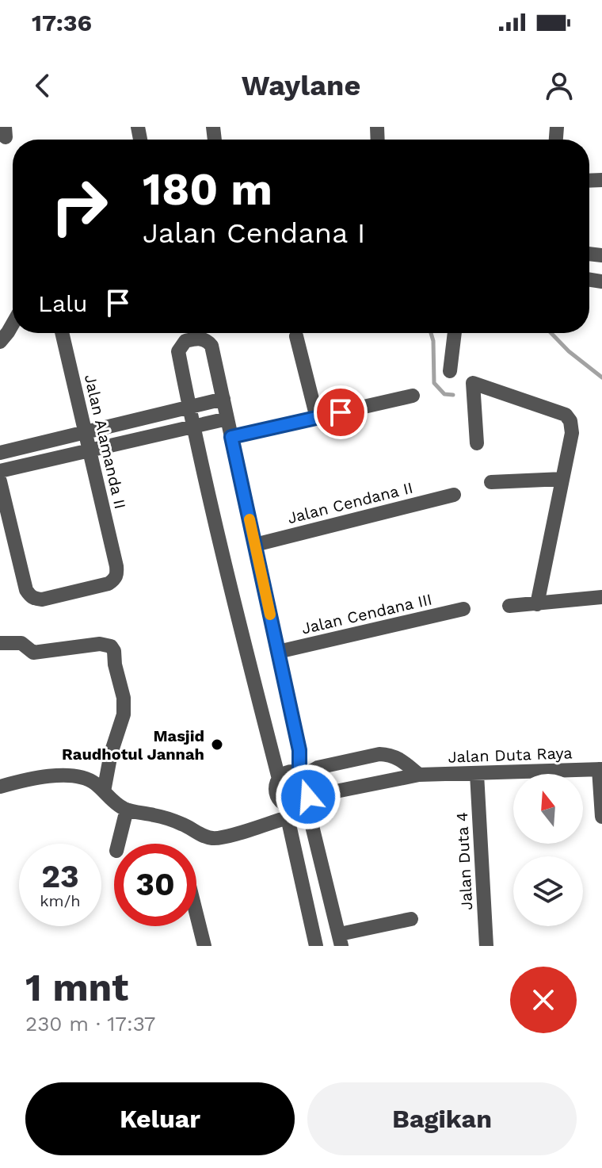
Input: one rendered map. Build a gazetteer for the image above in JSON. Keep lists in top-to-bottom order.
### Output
{
  "streets": {
    "street": [
      "Jalan Alamanda II",
      "Jalan Cendana II",
      "Jalan Cendana III",
      "Jalan Duta Raya",
      "Jalan Duta 4"
    ]
  },
  "crossings": [
    ["Jalan Duta Raya", "Jalan Duta 4"]
  ],
  "places": ["Masjid Raudhotul Jannah"],
  "north": "top",
  "page": {
    "status": "17:36",
    "header": "Waylane",
    "turn": ["180 m", "Jalan Cendana I"],
    "then": "Lalu",
    "speed": "23 km/h",
    "limit": "30",
    "heading": ["1 mnt", "230 m · 17:37"],
    "buttons": ["Keluar", "Bagikan"]
  }
}
